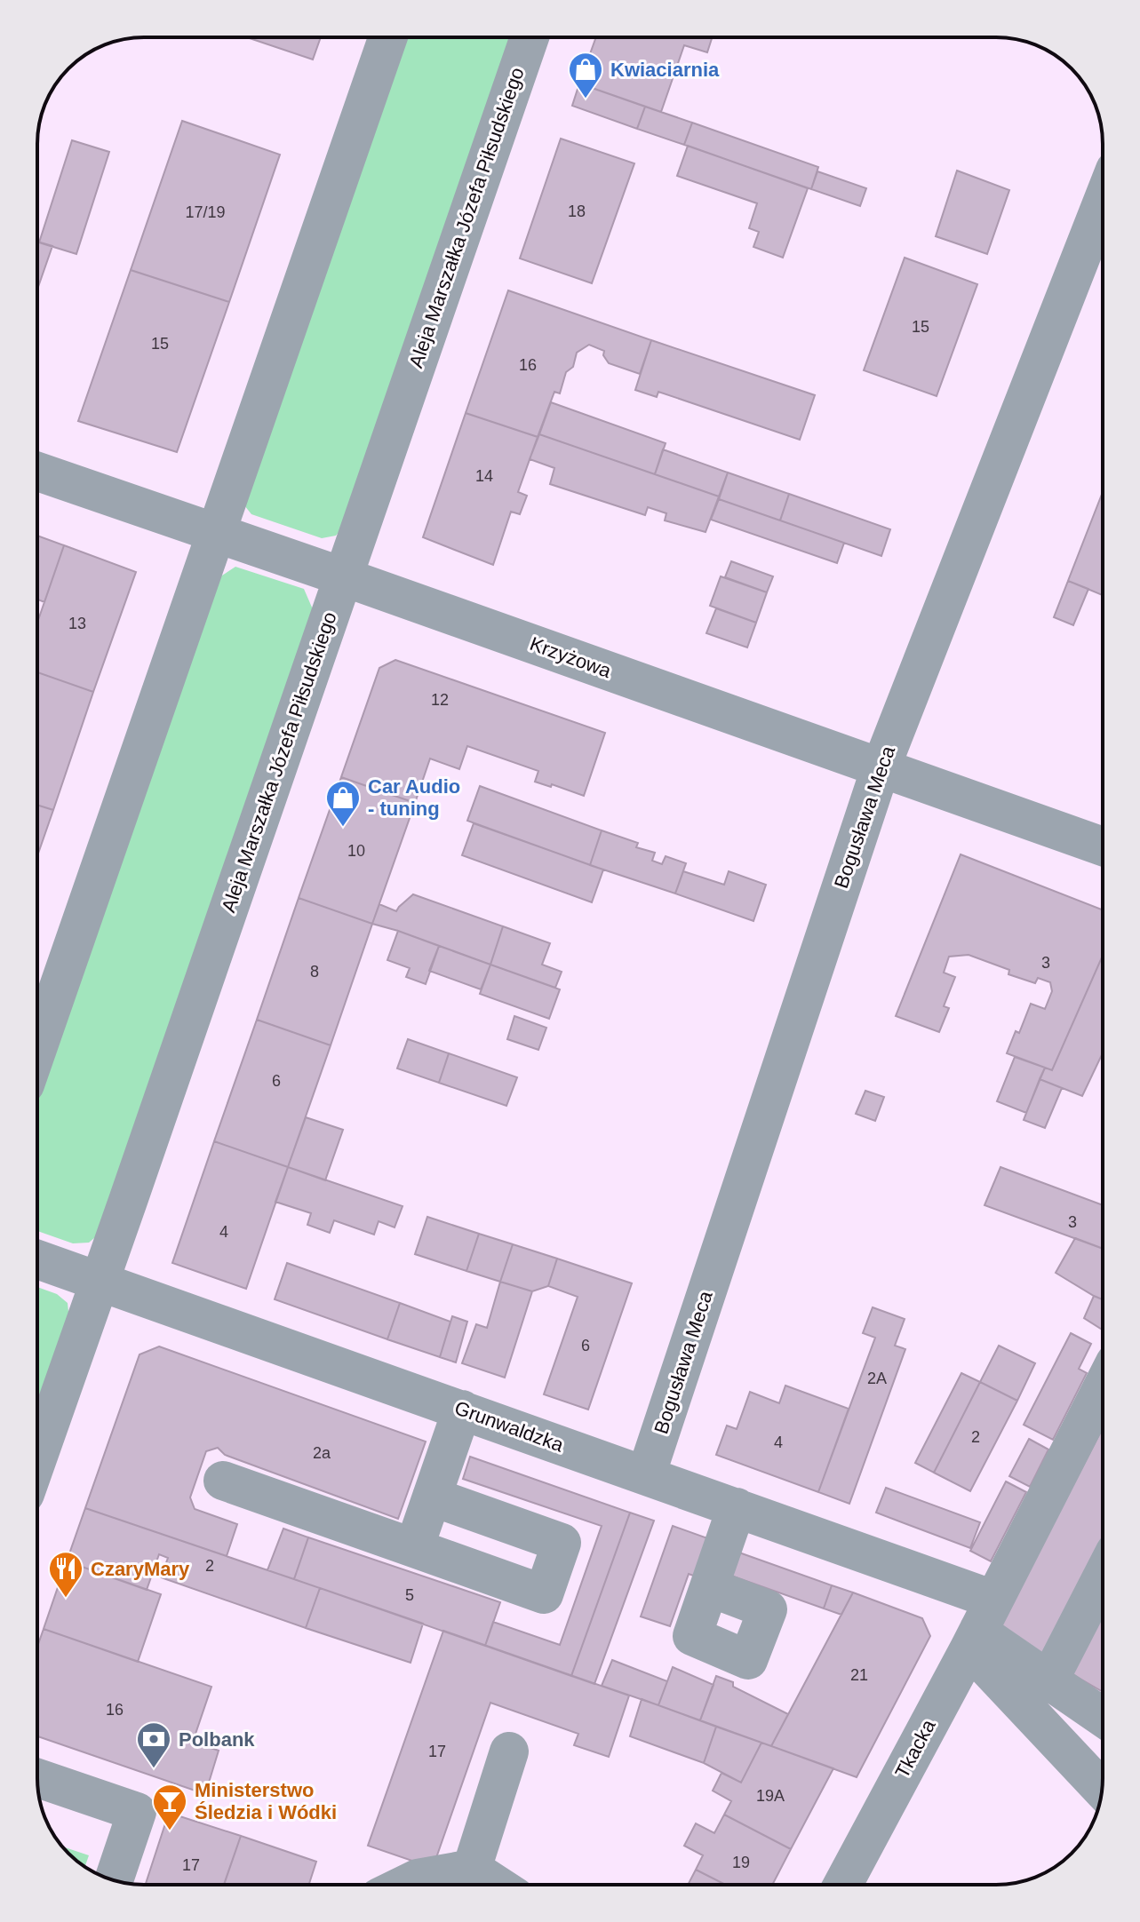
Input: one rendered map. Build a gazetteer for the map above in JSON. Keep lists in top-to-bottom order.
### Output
{
  "streets": {
    "street": [
      "Aleja Marszałka Józefa Piłsudskiego",
      "Krzyżowa",
      "Bogusława Meca",
      "Grunwaldzka",
      "Tkacka"
    ]
  },
  "crossings": [
    ["Aleja Marszałka Józefa Piłsudskiego", "Krzyżowa"],
    ["Aleja Marszałka Józefa Piłsudskiego", "Grunwaldzka"],
    ["Krzyżowa", "Bogusława Meca"],
    ["Bogusława Meca", "Grunwaldzka"],
    ["Grunwaldzka", "Tkacka"]
  ],
  "places": {
    "shop": ["Kwiaciarnia", "Car Audio - tuning"],
    "restaurant": ["CzaryMary"],
    "bank": ["Polbank"],
    "bar": ["Ministerstwo Śledzia i Wódki"]
  },
  "house_numbers": [
    "18",
    "17/19",
    "15",
    "15",
    "16",
    "14",
    "13",
    "12",
    "10",
    "3",
    "8",
    "6",
    "3",
    "4",
    "6",
    "2A",
    "2",
    "4",
    "2a",
    "2",
    "5",
    "21",
    "16",
    "17",
    "19A",
    "19",
    "17"
  ]
}
